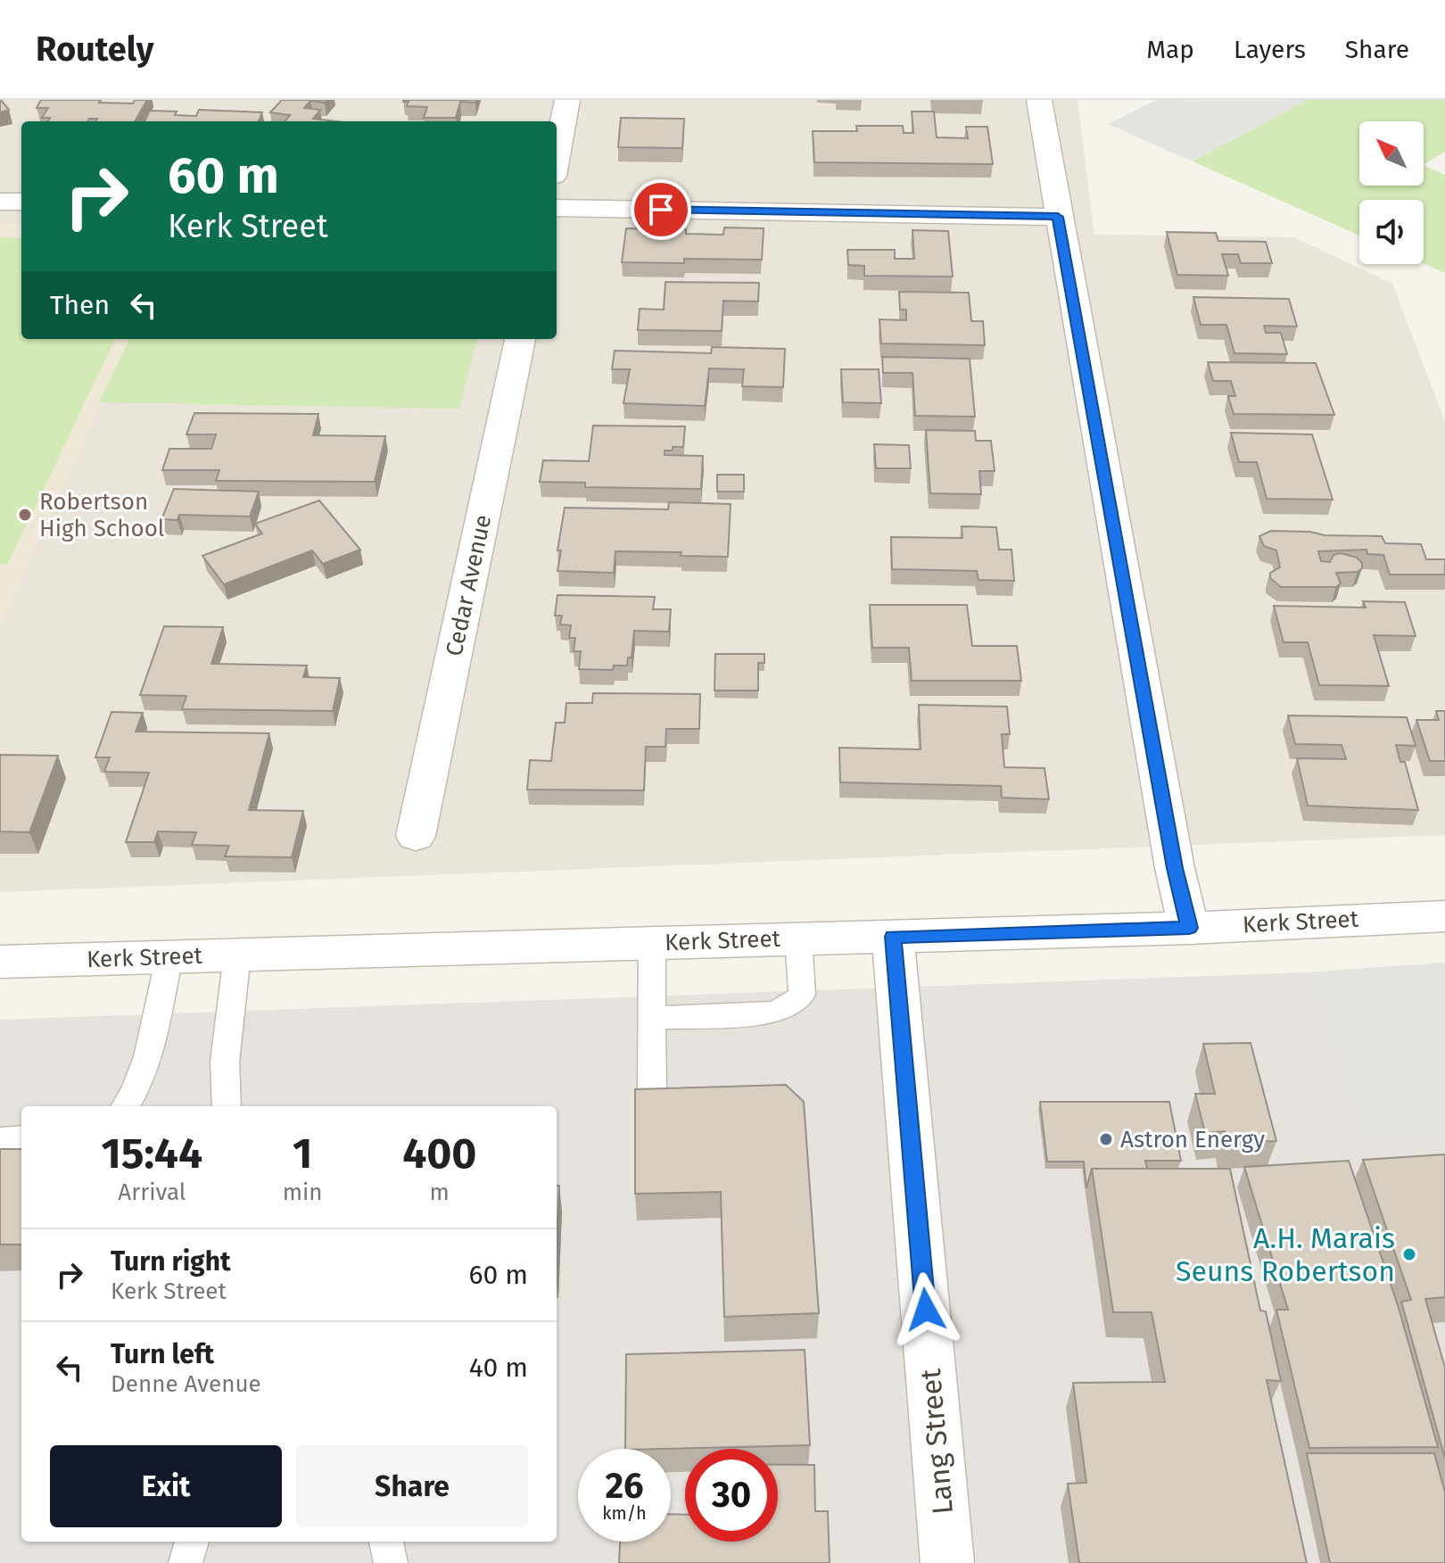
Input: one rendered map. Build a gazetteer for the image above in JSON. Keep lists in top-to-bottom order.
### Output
{
  "streets": {
    "street": ["Cedar Avenue", "Kerk Street", "Lang Street"]
  },
  "crossings": [
    ["Kerk Street", "Lang Street"]
  ],
  "places": ["Robertson High School", "Astron Energy", "A.H. Marais Seuns Robertson"],
  "north": "top left",
  "page": {
    "header": "Routely",
    "nav": ["Map", "Layers", "Share"],
    "turn": ["60 m", "Kerk Street"],
    "then": "Then",
    "eta": [
      "15:44",
      "Arrival",
      "1",
      "min",
      "400",
      "m"
    ],
    "list": [
      {
        "name": "Turn right",
        "note": "Kerk Street",
        "value": "60 m"
      },
      {
        "name": "Turn left",
        "note": "Denne Avenue",
        "value": "40 m"
      }
    ],
    "buttons": ["Exit", "Share"],
    "speed": "26 km/h",
    "limit": "30"
  }
}
